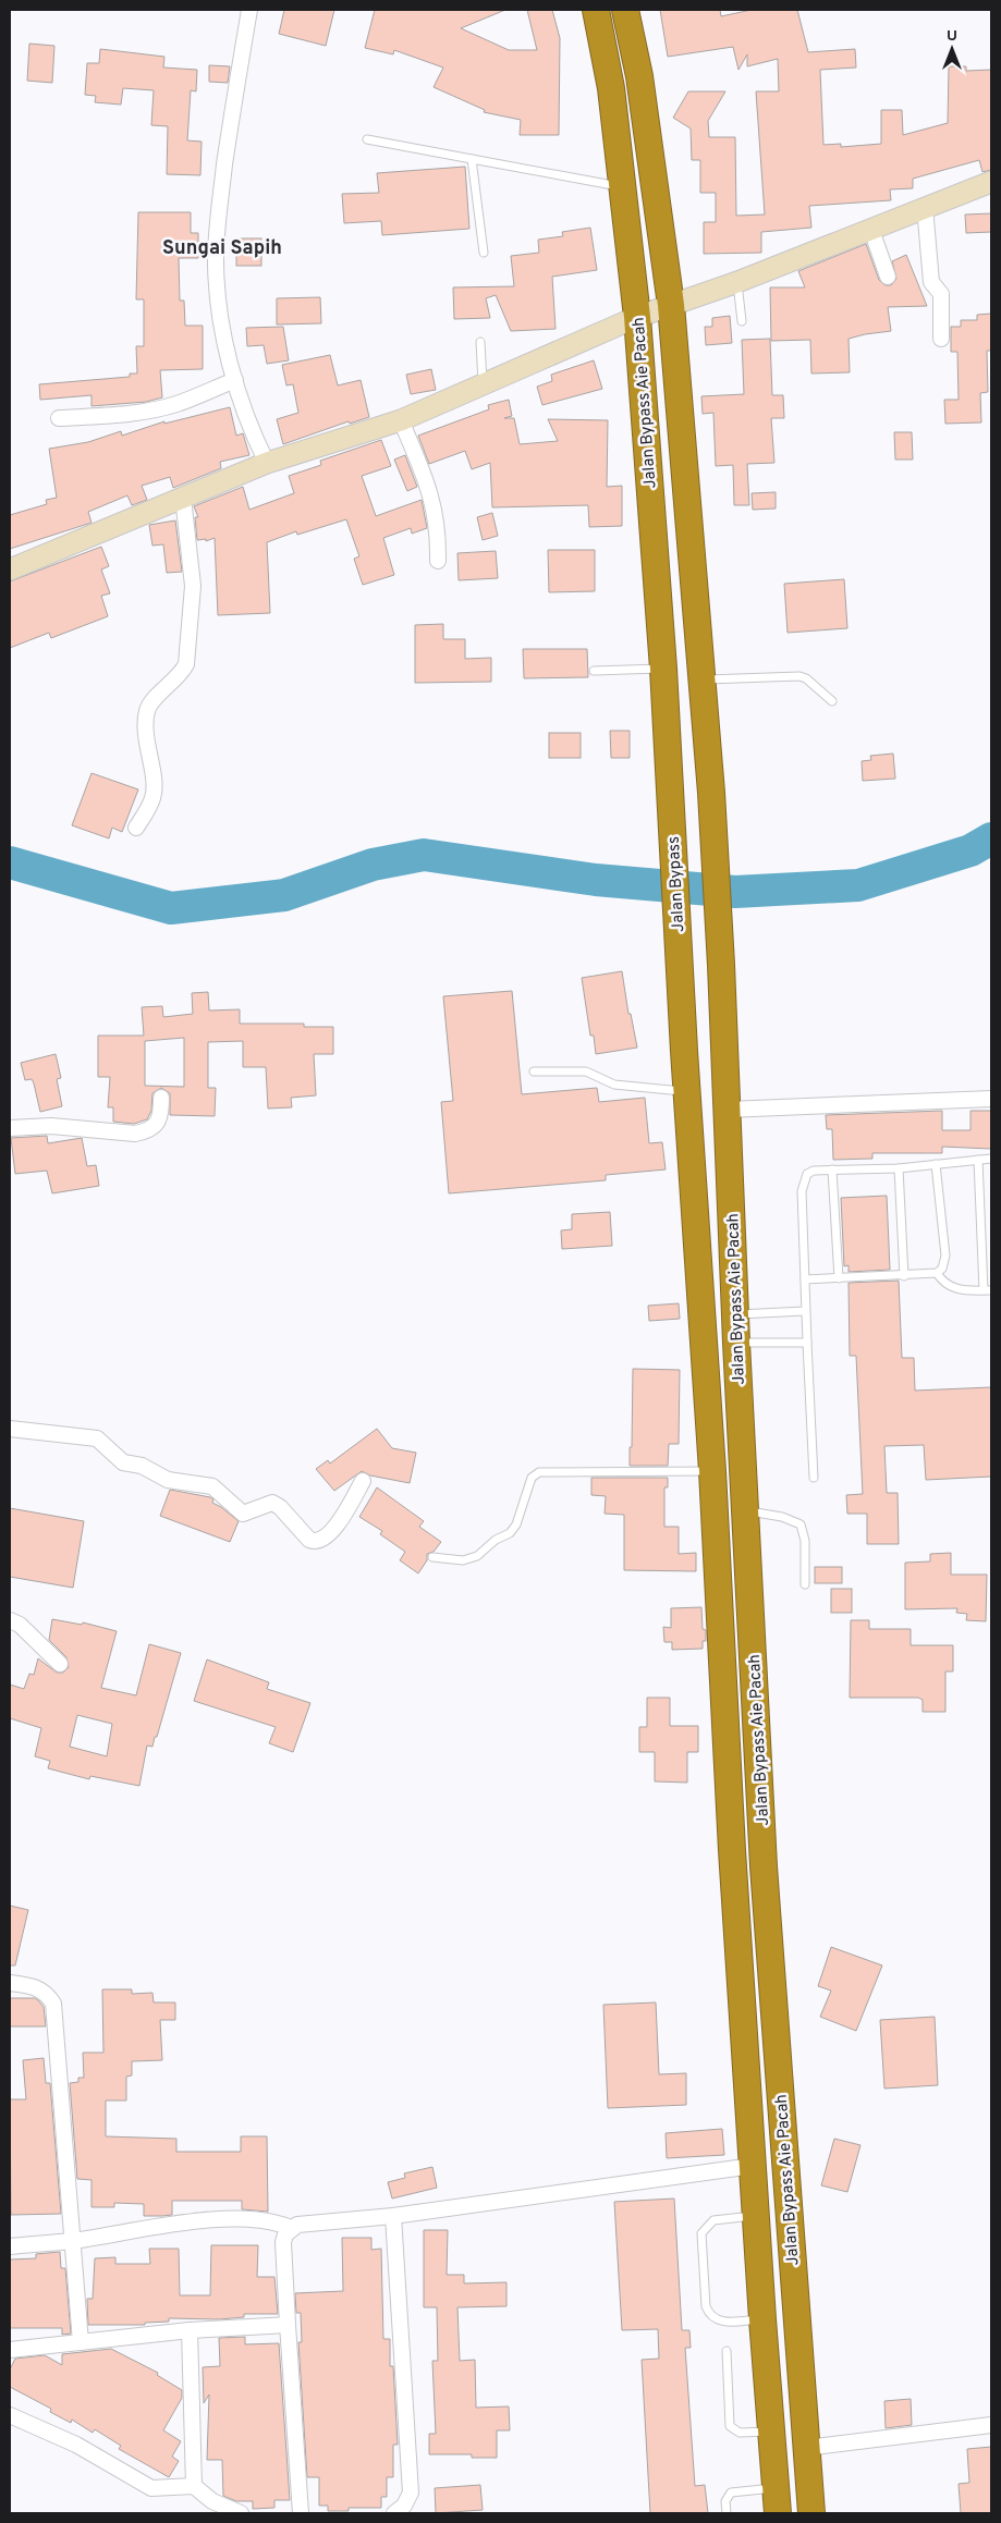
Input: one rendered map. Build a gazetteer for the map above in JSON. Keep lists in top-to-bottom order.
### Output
{
  "streets": {
    "highway": ["Jalan Bypass Aie Pacah", "Jalan Bypass"]
  },
  "crossings": [
    ["Jalan Bypass Aie Pacah", "Jalan Bypass"]
  ],
  "districts": ["Sungai Sapih"],
  "north": "top"
}
